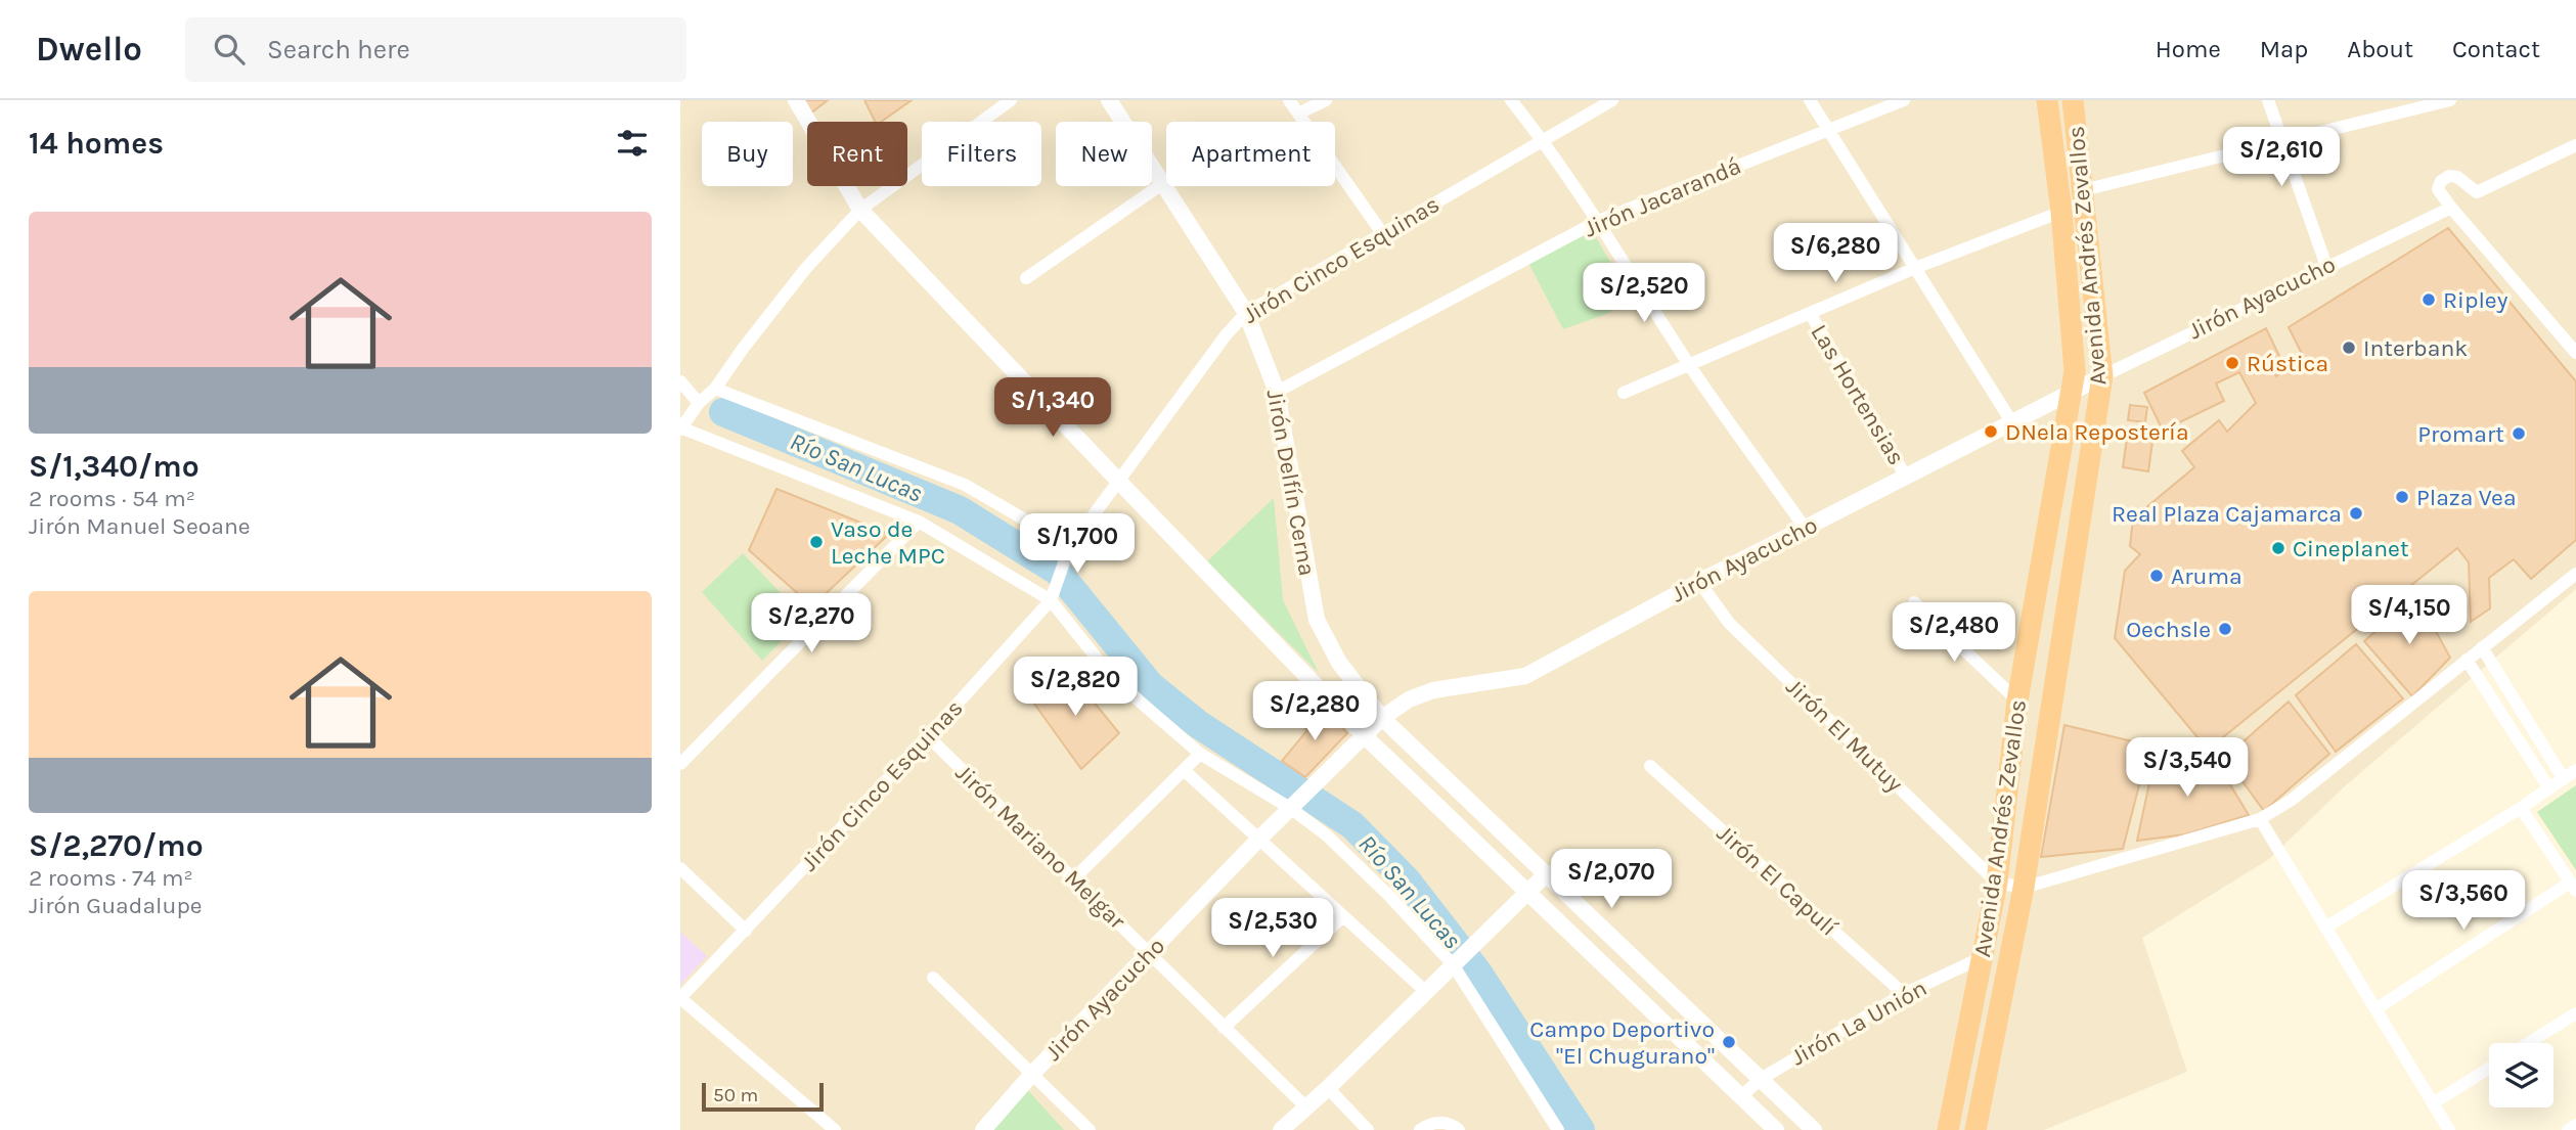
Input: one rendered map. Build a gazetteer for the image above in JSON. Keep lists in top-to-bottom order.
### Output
{
  "streets": {
    "highway": ["Avenida Andrés Zevallos"],
    "street": [
      "Jirón Jacarandá",
      "Jirón Cinco Esquinas",
      "Jirón Ayacucho",
      "Las Hortensias",
      "Jirón Delfín Cerna",
      "Jirón El Mutuy",
      "Jirón Mariano Melgar",
      "Jirón El Capulí",
      "Jirón La Unión"
    ]
  },
  "crossings": [
    ["Jirón Jacarandá", "Jirón Delfín Cerna"],
    ["Avenida Andrés Zevallos", "Jirón Ayacucho"],
    ["Avenida Andrés Zevallos", "Jirón El Mutuy"],
    ["Avenida Andrés Zevallos", "Jirón La Unión"],
    ["Jirón Cinco Esquinas", "Jirón Delfín Cerna"],
    ["Jirón Cinco Esquinas", "Jirón Mariano Melgar"],
    ["Jirón Ayacucho", "Las Hortensias"],
    ["Jirón Ayacucho", "Jirón Delfín Cerna"],
    ["Jirón Ayacucho", "Jirón El Mutuy"],
    ["Jirón Ayacucho", "Jirón Mariano Melgar"],
    ["Jirón Delfín Cerna", "Jirón La Unión"],
    ["Jirón El Capulí", "Jirón La Unión"]
  ],
  "water": ["Río San Lucas"],
  "places": [
    "Ripley",
    "Interbank",
    "Rústica",
    "DNela Repostería",
    "Promart",
    "Plaza Vea",
    "Real Plaza Cajamarca",
    "Vaso de Leche MPC",
    "Cineplanet",
    "Aruma",
    "Oechsle",
    "Campo Deportivo \"El Chugurano\""
  ],
  "scale_bar": "50 m",
  "page": {
    "header": "Dwello",
    "search": "Search here",
    "nav": [
      "Home",
      "Map",
      "About",
      "Contact"
    ],
    "heading": "14 homes",
    "chip": [
      "Buy",
      "Rent",
      "Filters",
      "New",
      "Apartment"
    ],
    "price": [
      "S/2,610",
      "S/6,280",
      "S/2,520",
      "S/1,340",
      "S/1,700",
      "S/4,150",
      "S/2,270",
      "S/2,480",
      "S/2,820",
      "S/2,280",
      "S/3,540",
      "S/2,070",
      "S/3,560",
      "S/2,530"
    ],
    "list": [
      {
        "name": "S/1,340/mo",
        "note": "2 rooms · 54 m² · Jirón Manuel Seoane"
      },
      {
        "name": "S/2,270/mo",
        "note": "2 rooms · 74 m² · Jirón Guadalupe"
      }
    ],
    "scale": "50 m"
  }
}
